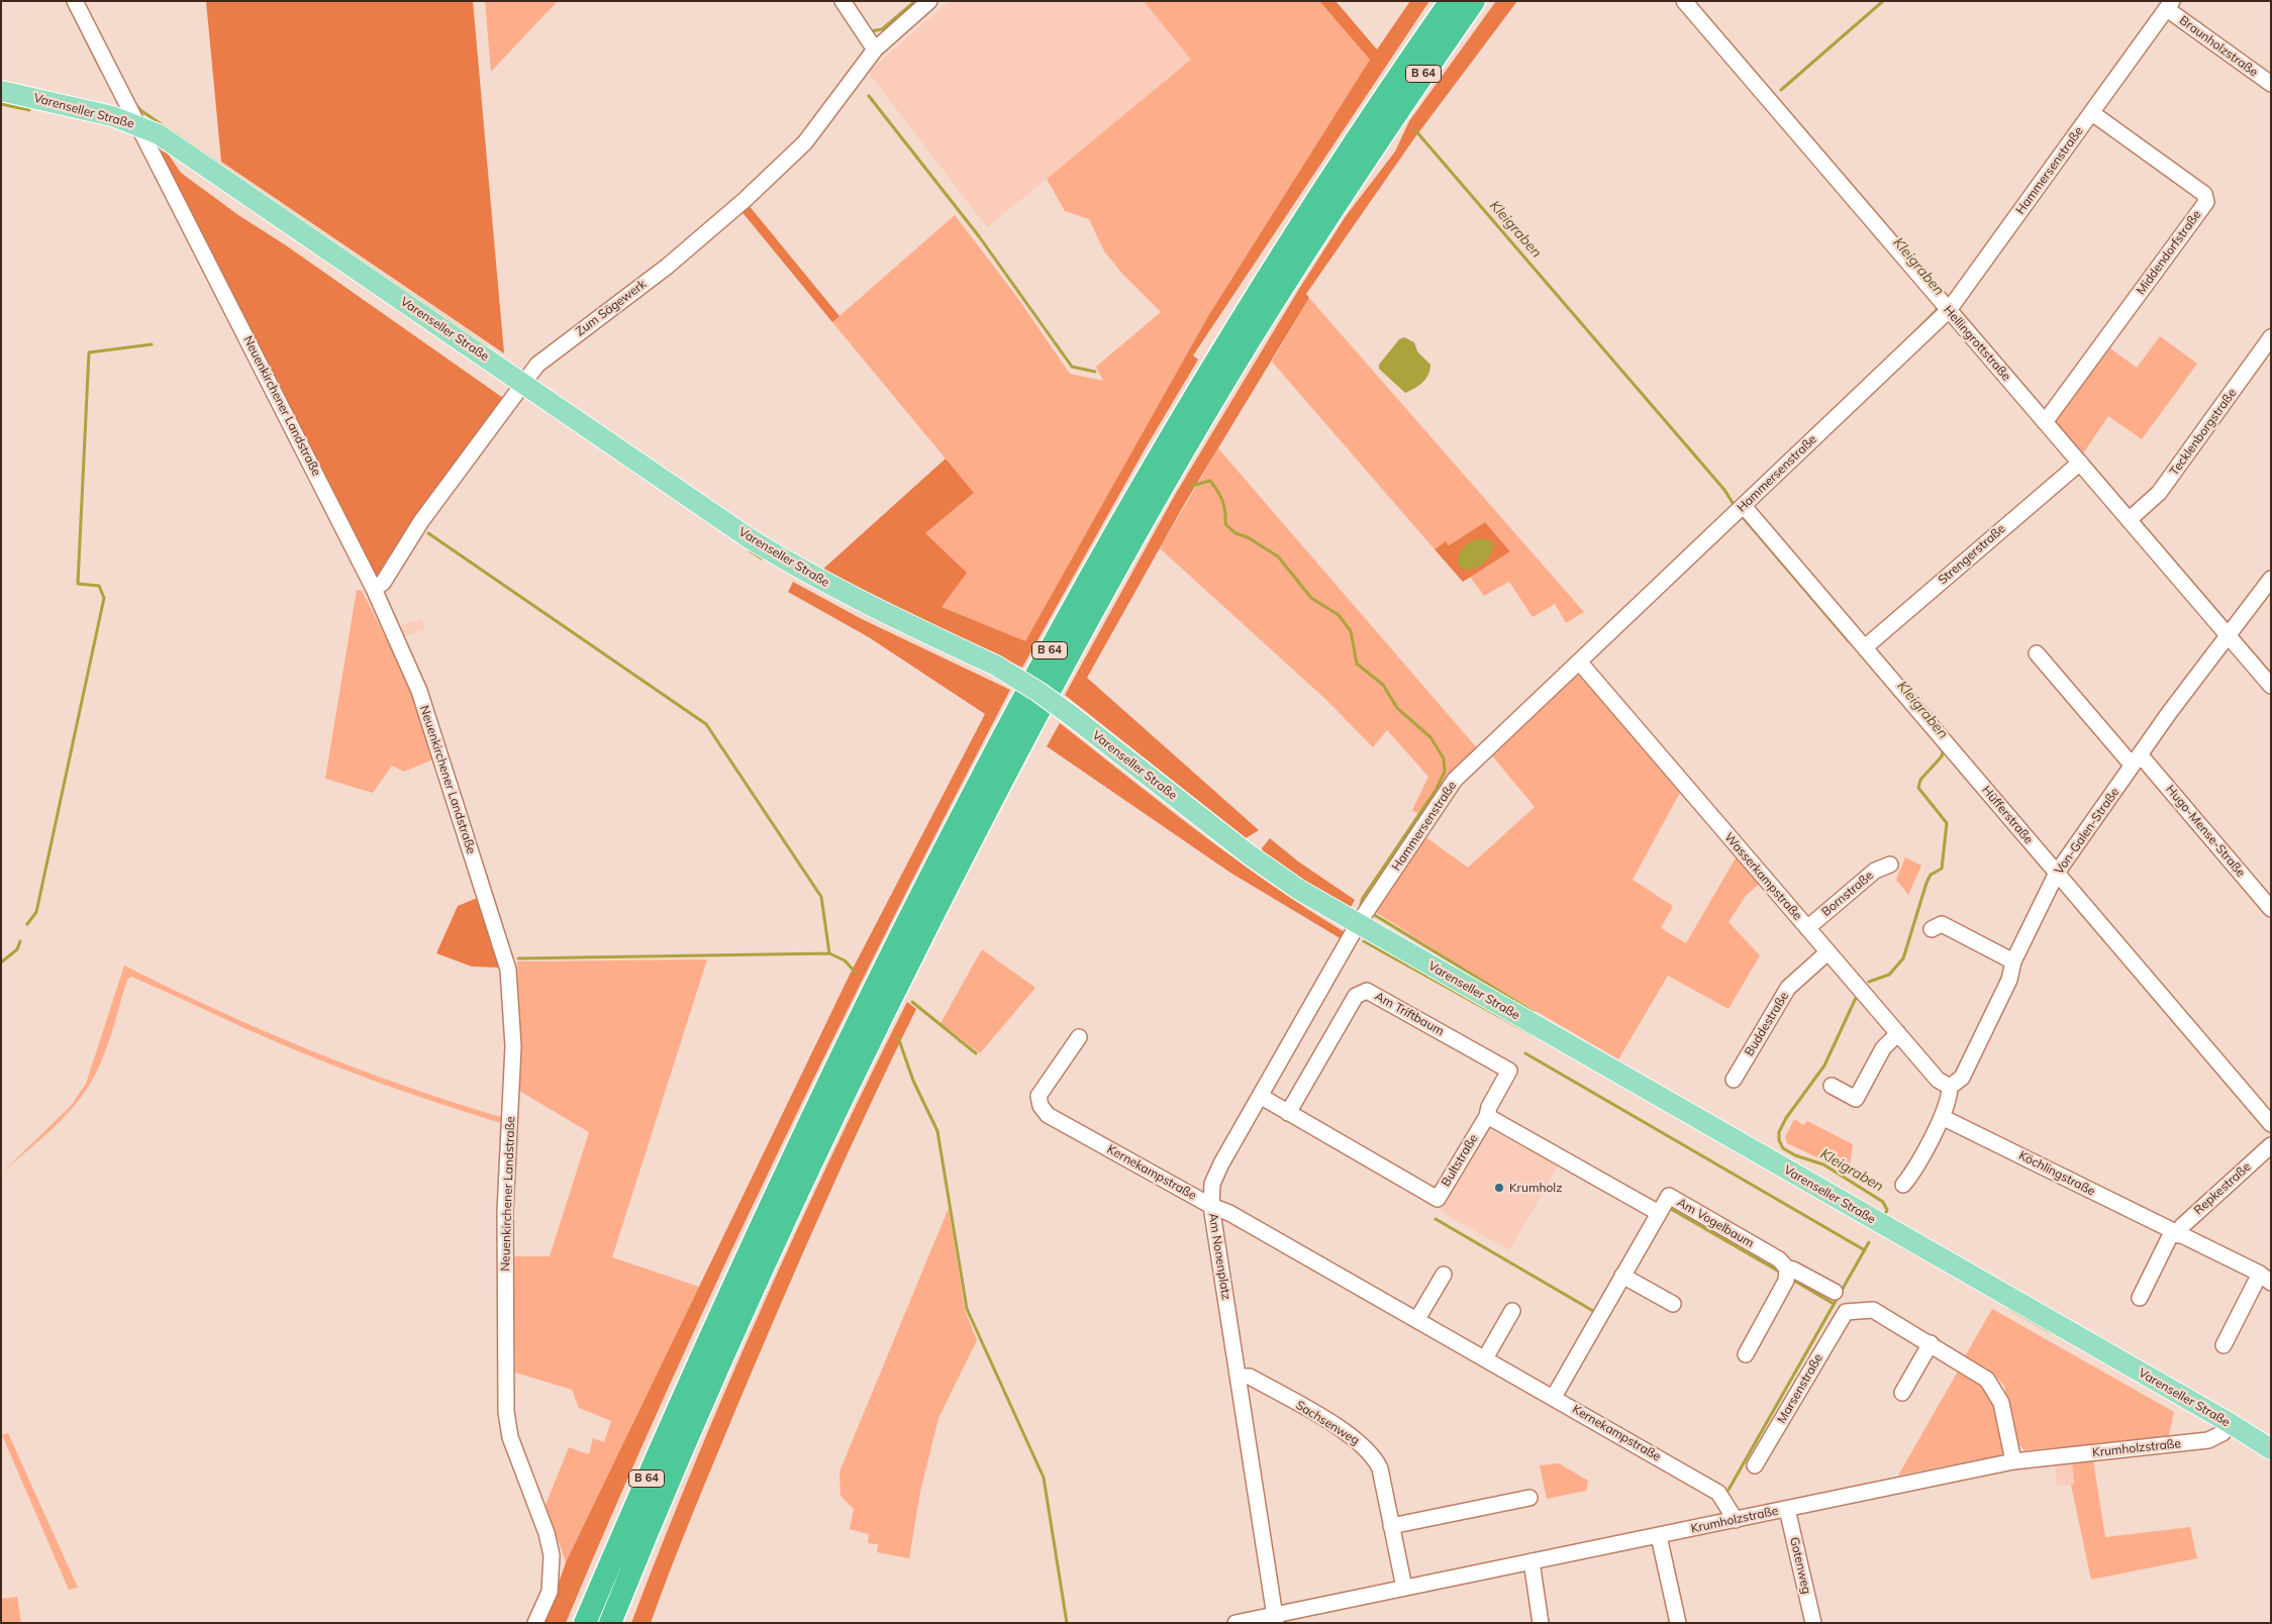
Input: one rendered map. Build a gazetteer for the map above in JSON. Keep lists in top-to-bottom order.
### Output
{
  "streets": {
    "highway": ["B 64"],
    "main road": ["Varenseller Straße"],
    "street": [
      "Braunholzstraße",
      "Hammersenstraße",
      "Middendorfstraße",
      "Zum Sägewerk",
      "Hellingrottstraße",
      "Neuenkirchener Landstraße",
      "Tecklenborgstraße",
      "Strengerstraße",
      "Hüfferstraße",
      "Von-Galen-Straße",
      "Hugo-Mense-Straße",
      "Wasserkampstraße",
      "Bornstraße",
      "Am Triftbaum",
      "Buddestraße",
      "Bultstraße",
      "Kernekampstraße",
      "Köchlingstraße",
      "Repkestraße",
      "Am Vogelbaum",
      "Am Nonenplatz",
      "Marsenstraße",
      "Sachsenweg",
      "Krumholzstraße",
      "Gotenweg"
    ]
  },
  "crossings": [
    ["Braunholzstraße", "Hammersenstraße"],
    ["Varenseller Straße", "Hammersenstraße"],
    ["Varenseller Straße", "Zum Sägewerk"],
    ["Varenseller Straße", "Neuenkirchener Landstraße"],
    ["Varenseller Straße", "Am Nonenplatz"],
    ["Varenseller Straße", "Krumholzstraße"],
    ["Hammersenstraße", "Middendorfstraße"],
    ["Hammersenstraße", "Hellingrottstraße"],
    ["Hammersenstraße", "Hüfferstraße"],
    ["Hammersenstraße", "Wasserkampstraße"],
    ["Hammersenstraße", "Am Nonenplatz"],
    ["Middendorfstraße", "Hellingrottstraße"],
    ["Zum Sägewerk", "Neuenkirchener Landstraße"],
    ["Hellingrottstraße", "Tecklenborgstraße"],
    ["Hellingrottstraße", "Strengerstraße"],
    ["Hellingrottstraße", "Von-Galen-Straße"],
    ["Strengerstraße", "Hüfferstraße"],
    ["Hüfferstraße", "Von-Galen-Straße"],
    ["Von-Galen-Straße", "Hugo-Mense-Straße"],
    ["Von-Galen-Straße", "Wasserkampstraße"],
    ["Von-Galen-Straße", "Köchlingstraße"],
    ["Wasserkampstraße", "Bornstraße"],
    ["Wasserkampstraße", "Buddestraße"],
    ["Am Triftbaum", "Bultstraße"],
    ["Bultstraße", "Am Nonenplatz"],
    ["Kernekampstraße", "Am Vogelbaum"],
    ["Kernekampstraße", "Am Nonenplatz"],
    ["Kernekampstraße", "Krumholzstraße"],
    ["Köchlingstraße", "Repkestraße"],
    ["Am Nonenplatz", "Sachsenweg"],
    ["Am Nonenplatz", "Krumholzstraße"],
    ["Sachsenweg", "Krumholzstraße"],
    ["Krumholzstraße", "Gotenweg"]
  ],
  "water": ["Kleigraben"],
  "places": ["Krumholz"]
}
